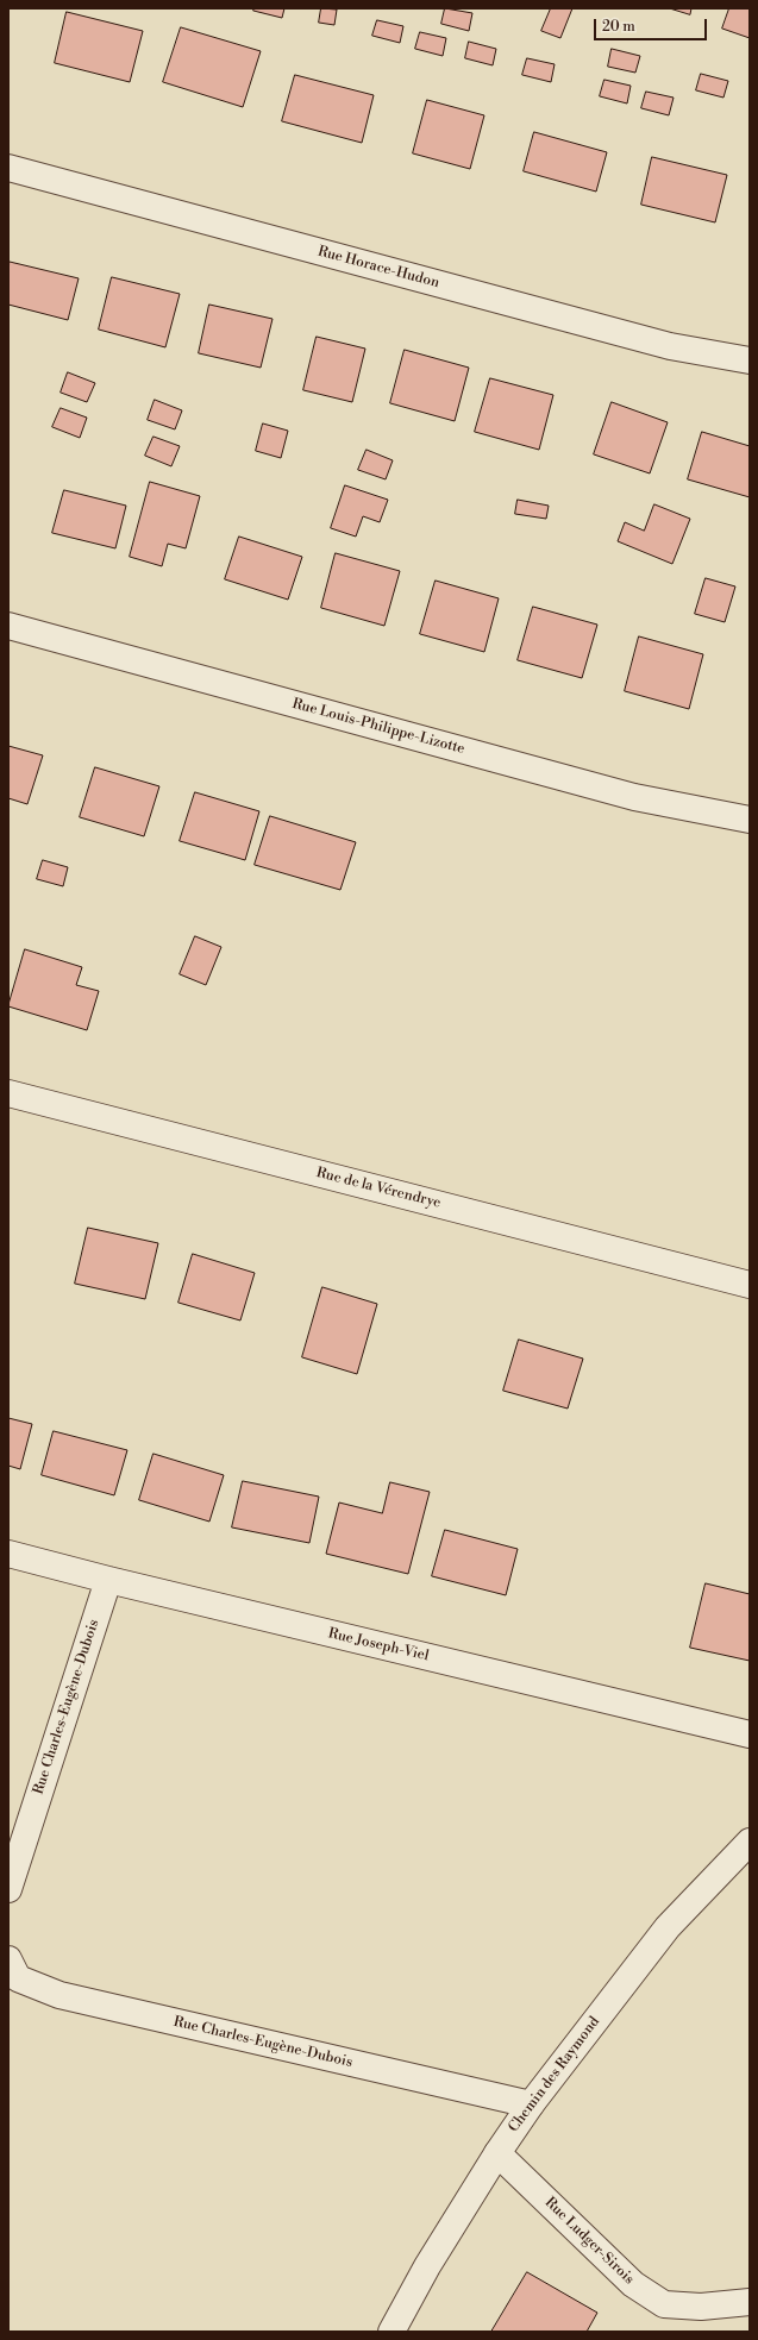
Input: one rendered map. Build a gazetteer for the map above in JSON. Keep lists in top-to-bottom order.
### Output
{
  "streets": {
    "street": [
      "Rue Horace-Hudon",
      "Rue Louis-Philippe-Lizotte",
      "Rue de la Vérendrye",
      "Rue Joseph-Viel",
      "Rue Charles-Eugène-Dubois",
      "Chemin des Raymond",
      "Rue Ludger-Sirois"
    ]
  },
  "crossings": [
    ["Rue Joseph-Viel", "Rue Charles-Eugène-Dubois"],
    ["Rue Charles-Eugène-Dubois", "Chemin des Raymond"],
    ["Chemin des Raymond", "Rue Ludger-Sirois"]
  ],
  "scale_bar": "20 m"
}
